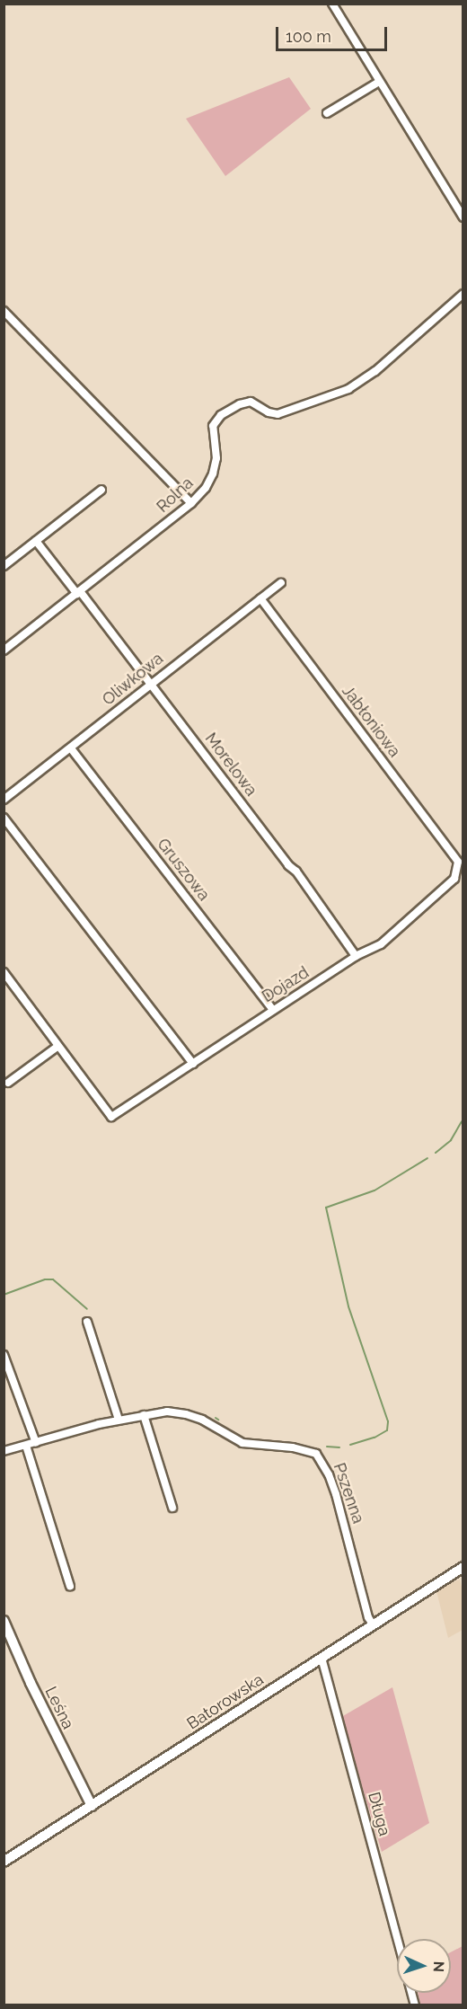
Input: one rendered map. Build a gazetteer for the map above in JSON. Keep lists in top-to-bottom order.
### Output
{
  "streets": {
    "street": [
      "Rolna",
      "Oliwkowa",
      "Jabłoniowa",
      "Morelowa",
      "Gruszowa",
      "Dojazd",
      "Pszenna",
      "Batorowska",
      "Leśna",
      "Długa"
    ]
  },
  "crossings": [
    ["Rolna", "Morelowa"],
    ["Oliwkowa", "Jabłoniowa"],
    ["Oliwkowa", "Morelowa"],
    ["Oliwkowa", "Gruszowa"],
    ["Jabłoniowa", "Dojazd"],
    ["Morelowa", "Dojazd"],
    ["Gruszowa", "Dojazd"],
    ["Pszenna", "Batorowska"],
    ["Batorowska", "Leśna"],
    ["Batorowska", "Długa"]
  ],
  "scale_bar": "100 m",
  "north": "right"
}
